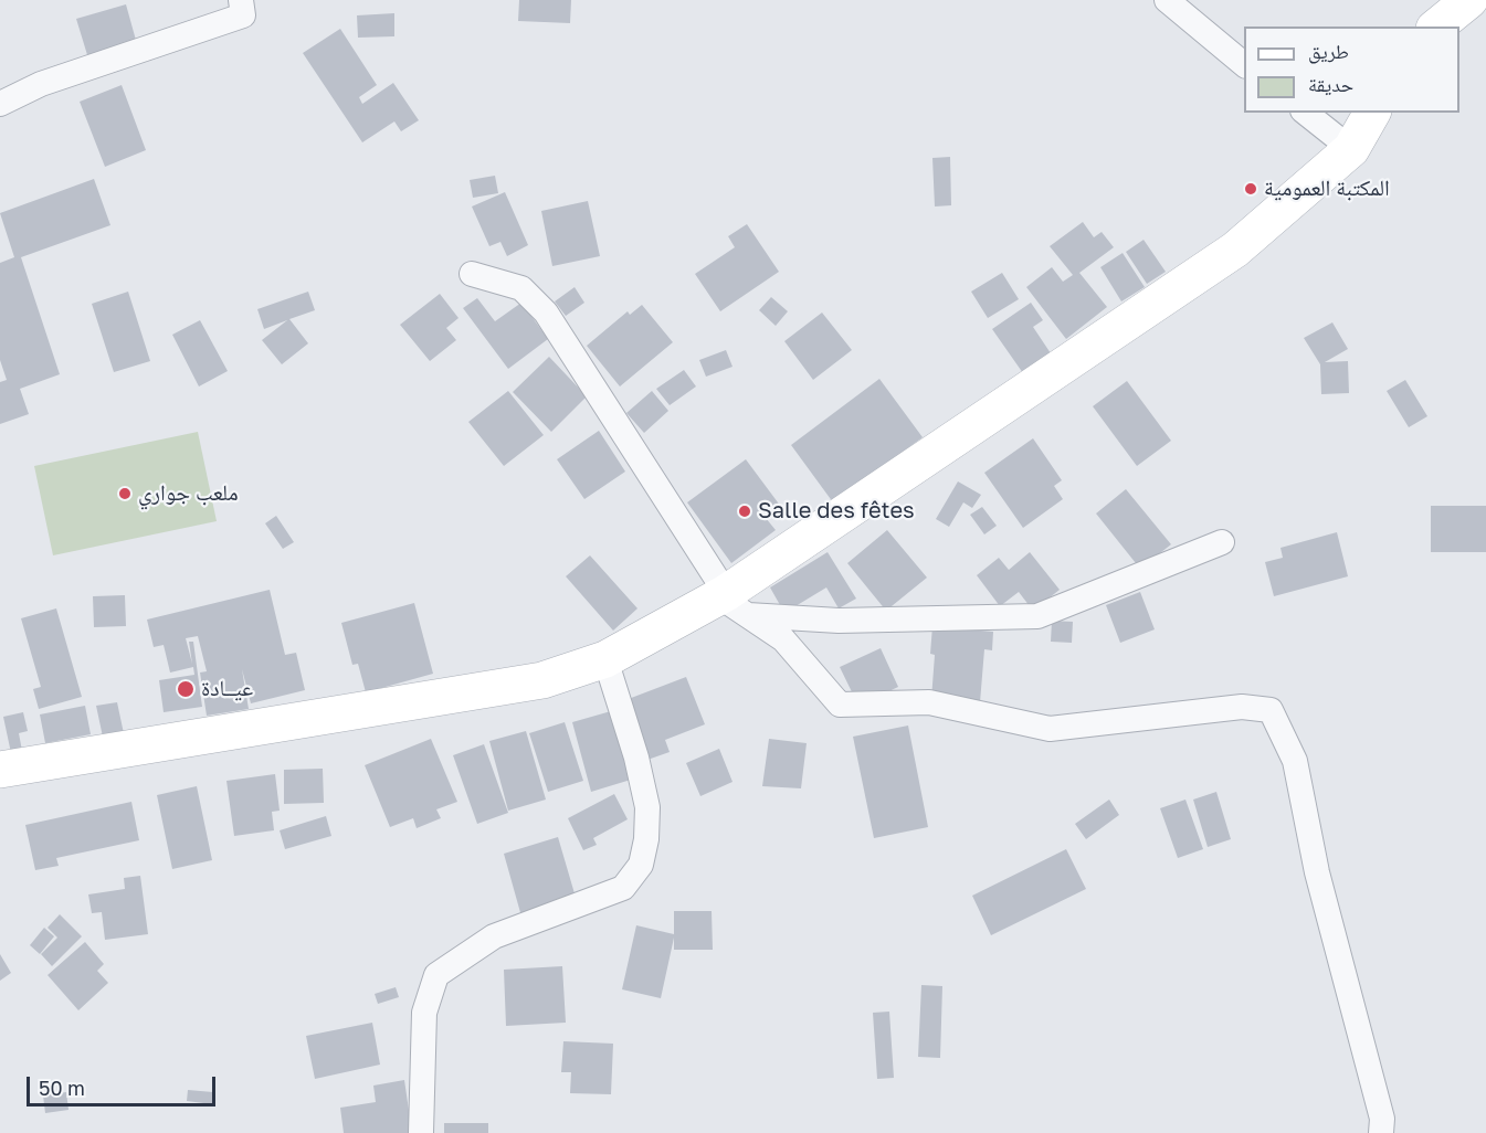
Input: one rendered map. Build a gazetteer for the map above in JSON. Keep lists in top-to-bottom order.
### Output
{
  "places": [
    "المكتبة العمومية",
    "ملعب جواري",
    "Salle des fêtes",
    "عيــادة"
  ],
  "legend": ["طريق", "حديقة"],
  "scale_bar": "50 m"
}
